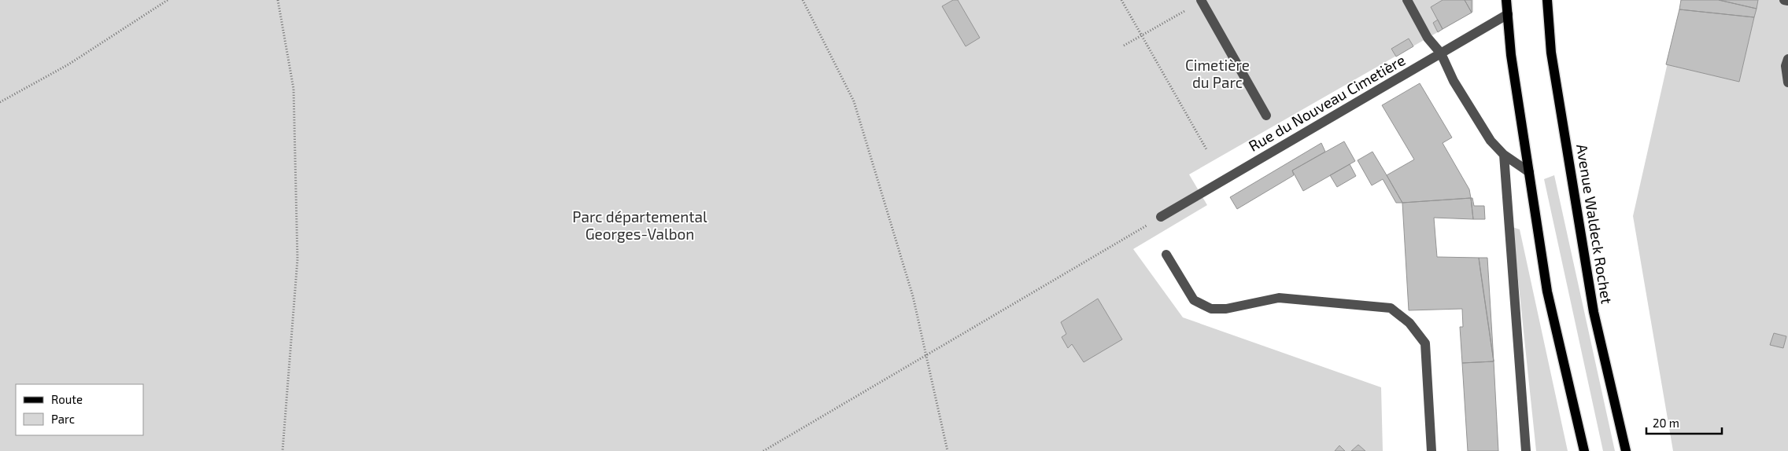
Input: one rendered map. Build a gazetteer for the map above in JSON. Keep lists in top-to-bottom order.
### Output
{
  "streets": {
    "main road": ["Avenue Waldeck Rochet"],
    "lane": ["Rue du Nouveau Cimetière"]
  },
  "parks": ["Cimetière du Parc", "Parc départemental Georges-Valbon"],
  "legend": ["Route", "Parc"],
  "scale_bar": "20 m"
}
